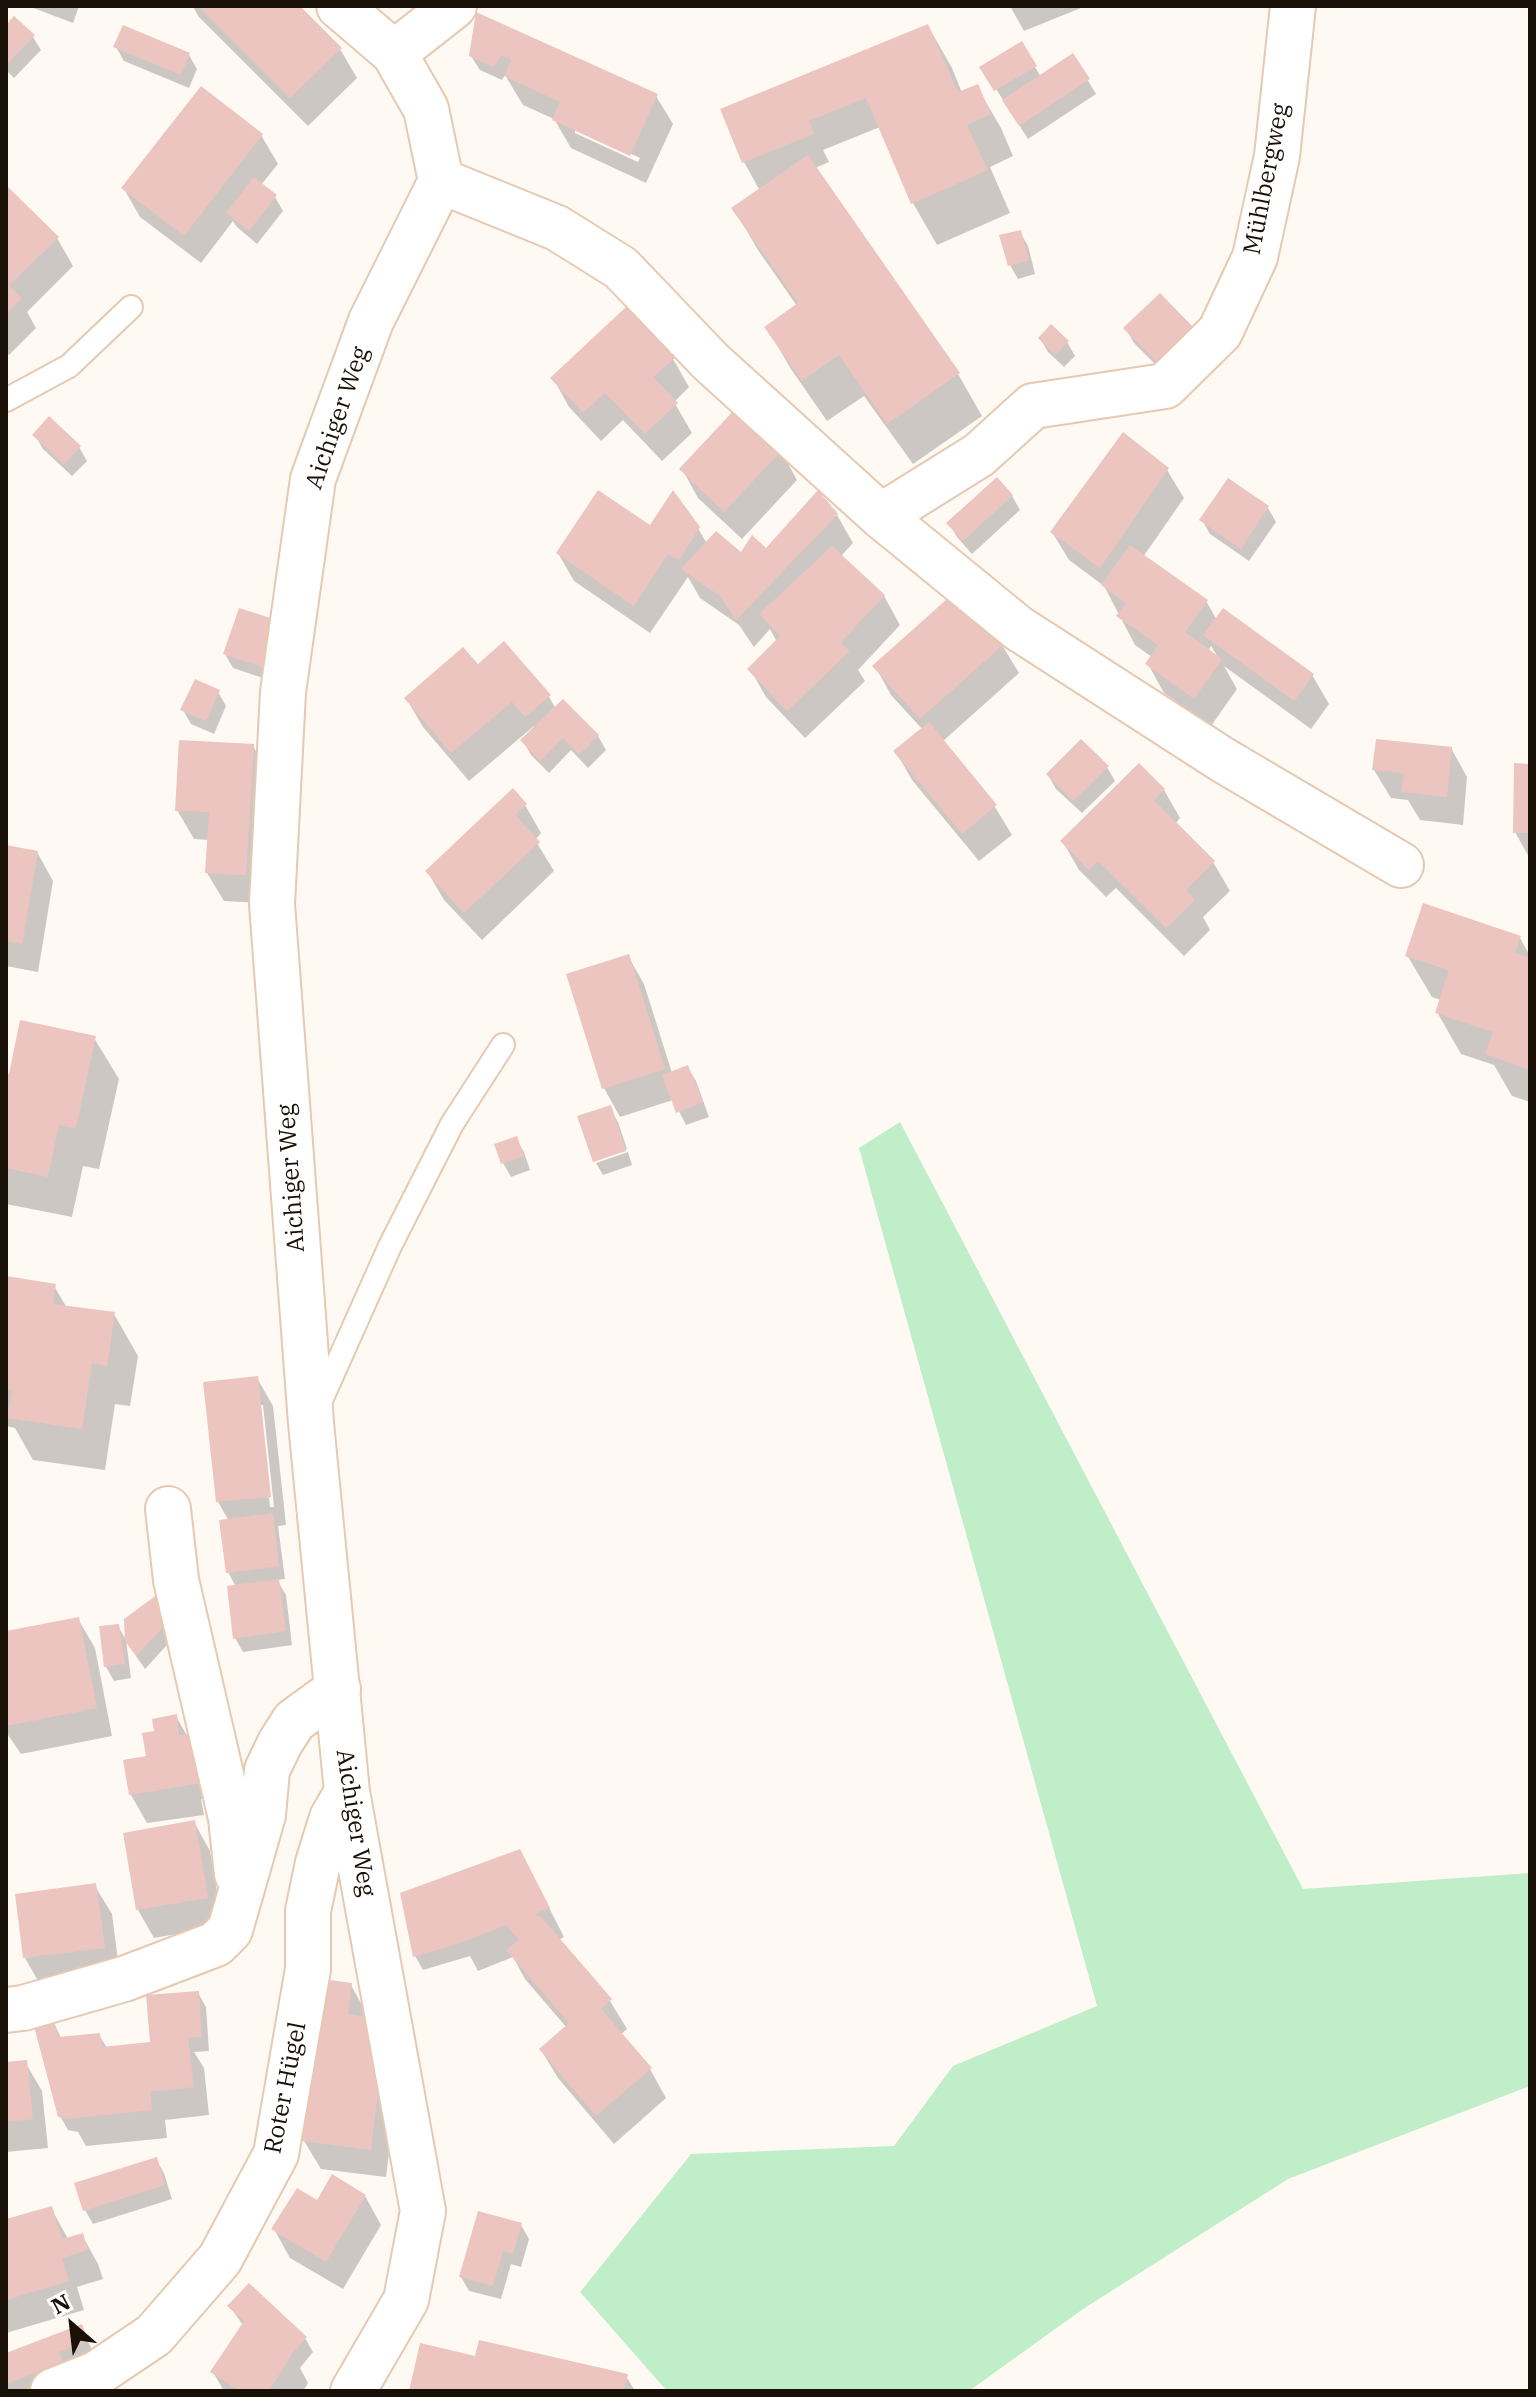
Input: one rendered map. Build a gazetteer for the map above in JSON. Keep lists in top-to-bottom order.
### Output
{
  "streets": {
    "street": ["Mühlbergweg", "Aichiger Weg", "Roter Hügel"]
  },
  "crossings": [
    ["Aichiger Weg", "Roter Hügel"]
  ],
  "north": "top left"
}
